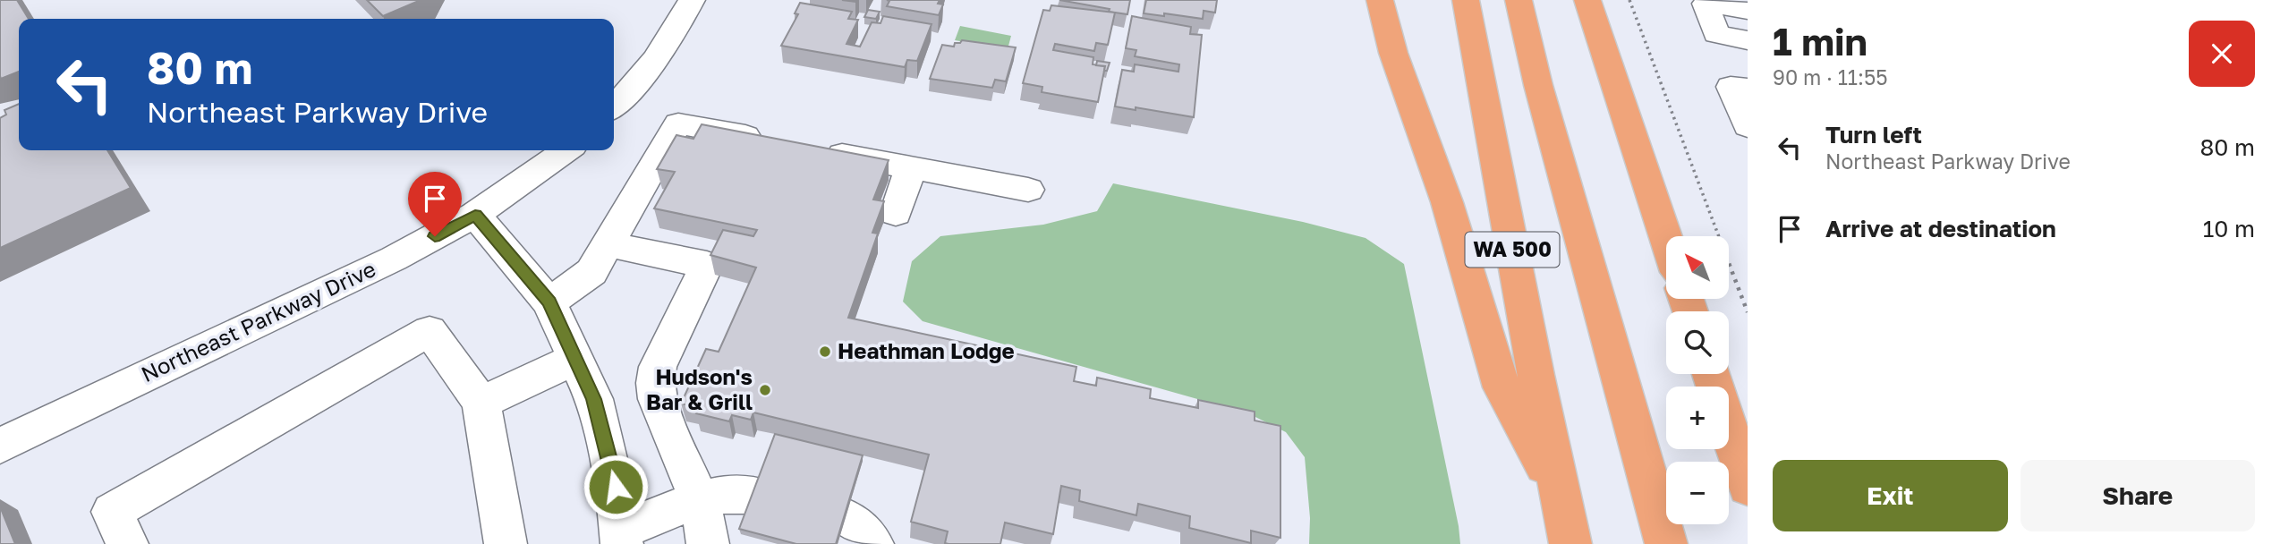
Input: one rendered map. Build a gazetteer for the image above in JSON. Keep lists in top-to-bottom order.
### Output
{
  "streets": {
    "highway": ["WA 500"],
    "street": ["Northeast Parkway Drive"]
  },
  "places": ["Heathman Lodge", "Hudson's Bar & Grill"],
  "north": "top left",
  "page": {
    "heading": ["1 min", "90 m · 11:55"],
    "turn": ["80 m", "Northeast Parkway Drive"],
    "list": [
      {
        "name": "Turn left",
        "note": "Northeast Parkway Drive",
        "value": "80 m"
      },
      {
        "name": "Arrive at destination",
        "value": "10 m"
      }
    ],
    "map_buttons": ["+", "−"],
    "buttons": ["Exit", "Share"]
  }
}
